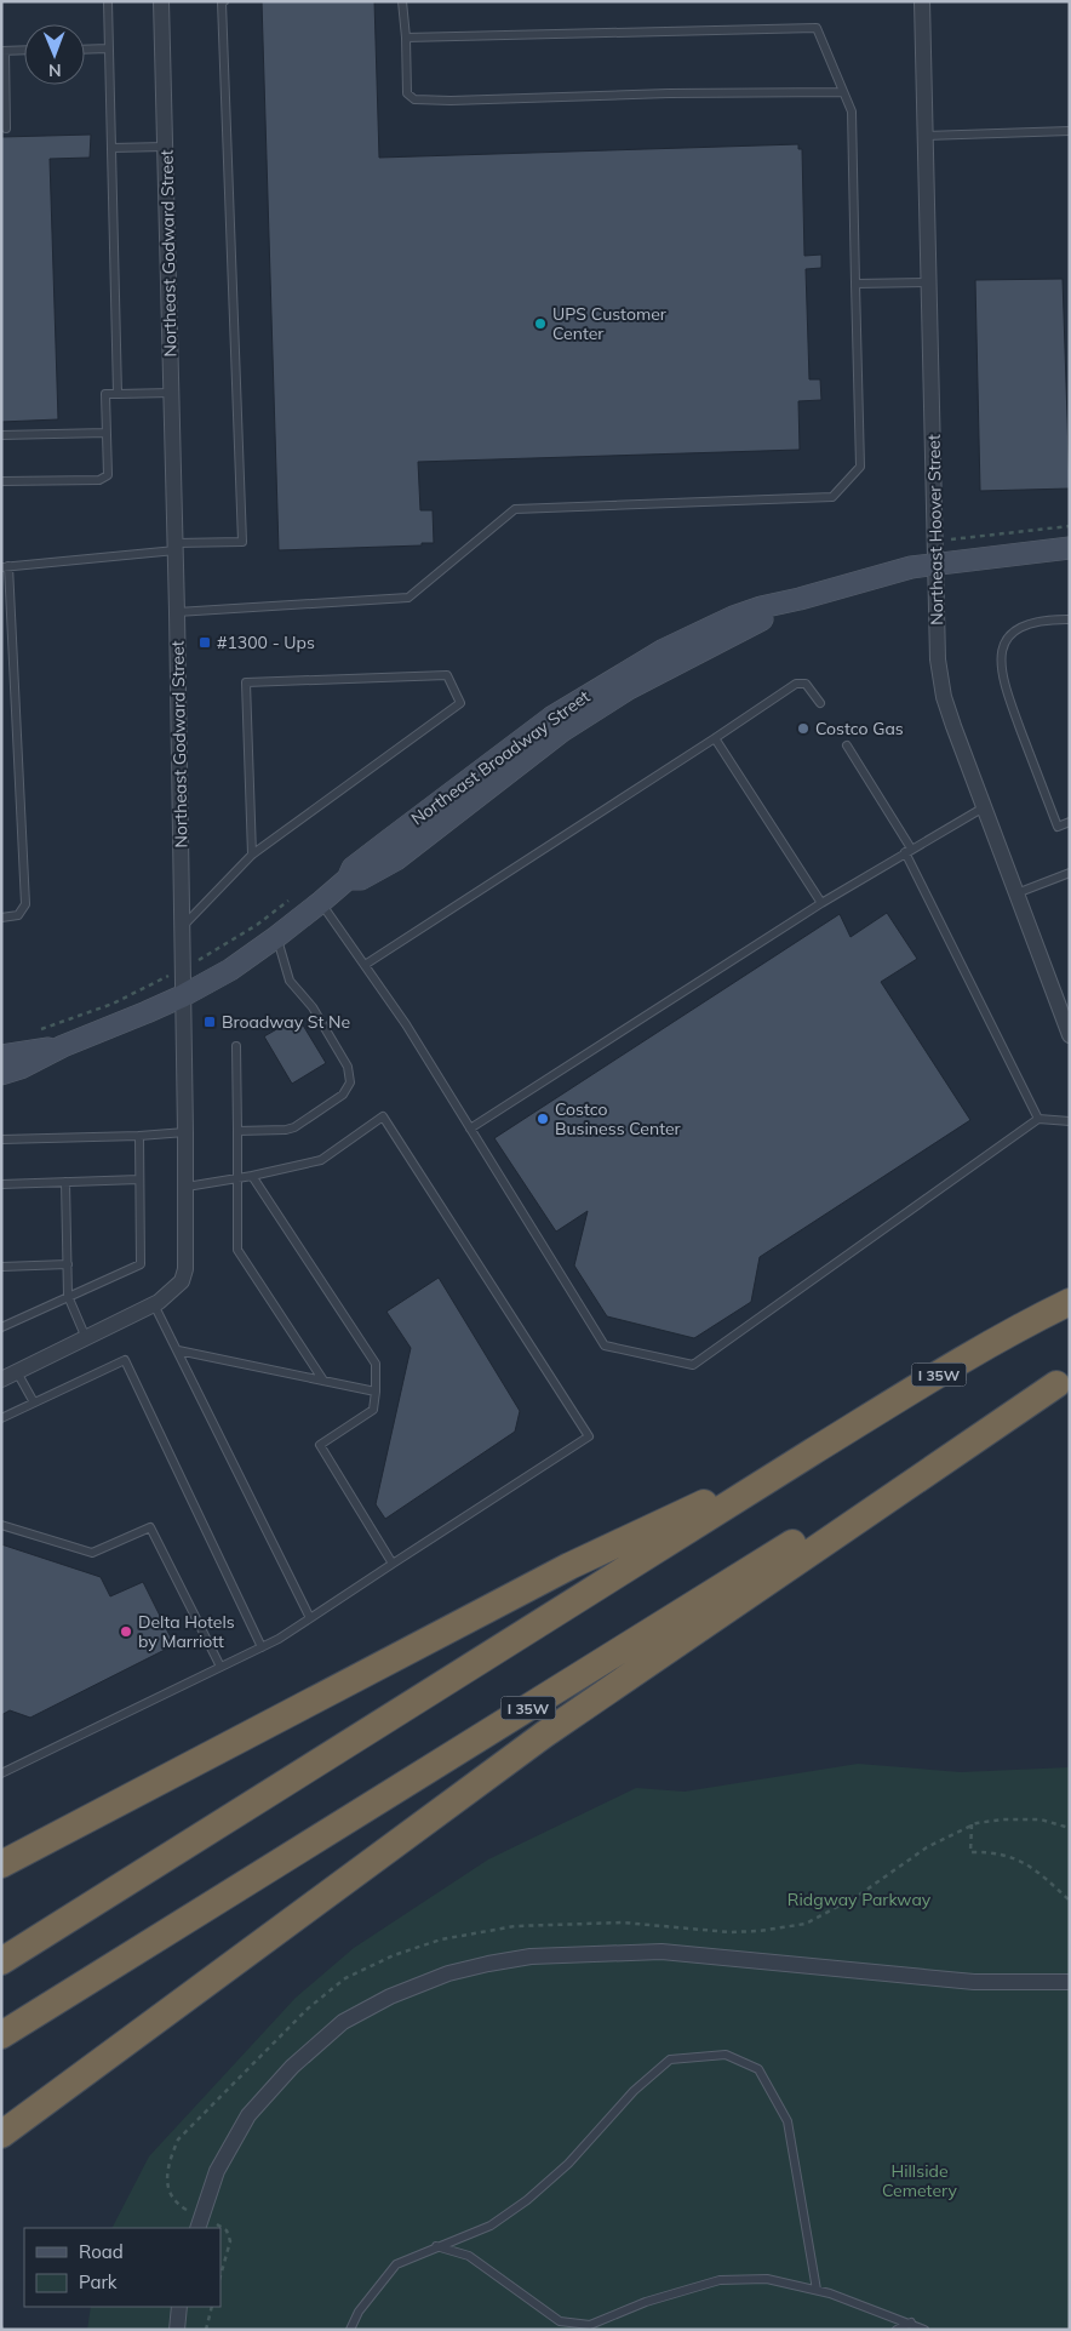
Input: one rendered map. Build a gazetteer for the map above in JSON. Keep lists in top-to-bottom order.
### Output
{
  "streets": {
    "highway": ["I 35W"],
    "main road": ["Northeast Broadway Street"],
    "street": ["Northeast Godward Street", "Northeast Hoover Street"]
  },
  "crossings": [
    ["Northeast Godward Street", "Northeast Broadway Street"],
    ["Northeast Hoover Street", "Northeast Broadway Street"]
  ],
  "parks": ["Ridgway Parkway", "Hillside Cemetery"],
  "places": {
    "other": [
      "UPS Customer Center",
      "Costco Gas",
      "Costco Business Center",
      "Delta Hotels by Marriott"
    ],
    "transit": ["#1300 - Ups", "Broadway St Ne"]
  },
  "legend": ["Road", "Park"],
  "north": "bottom"
}
